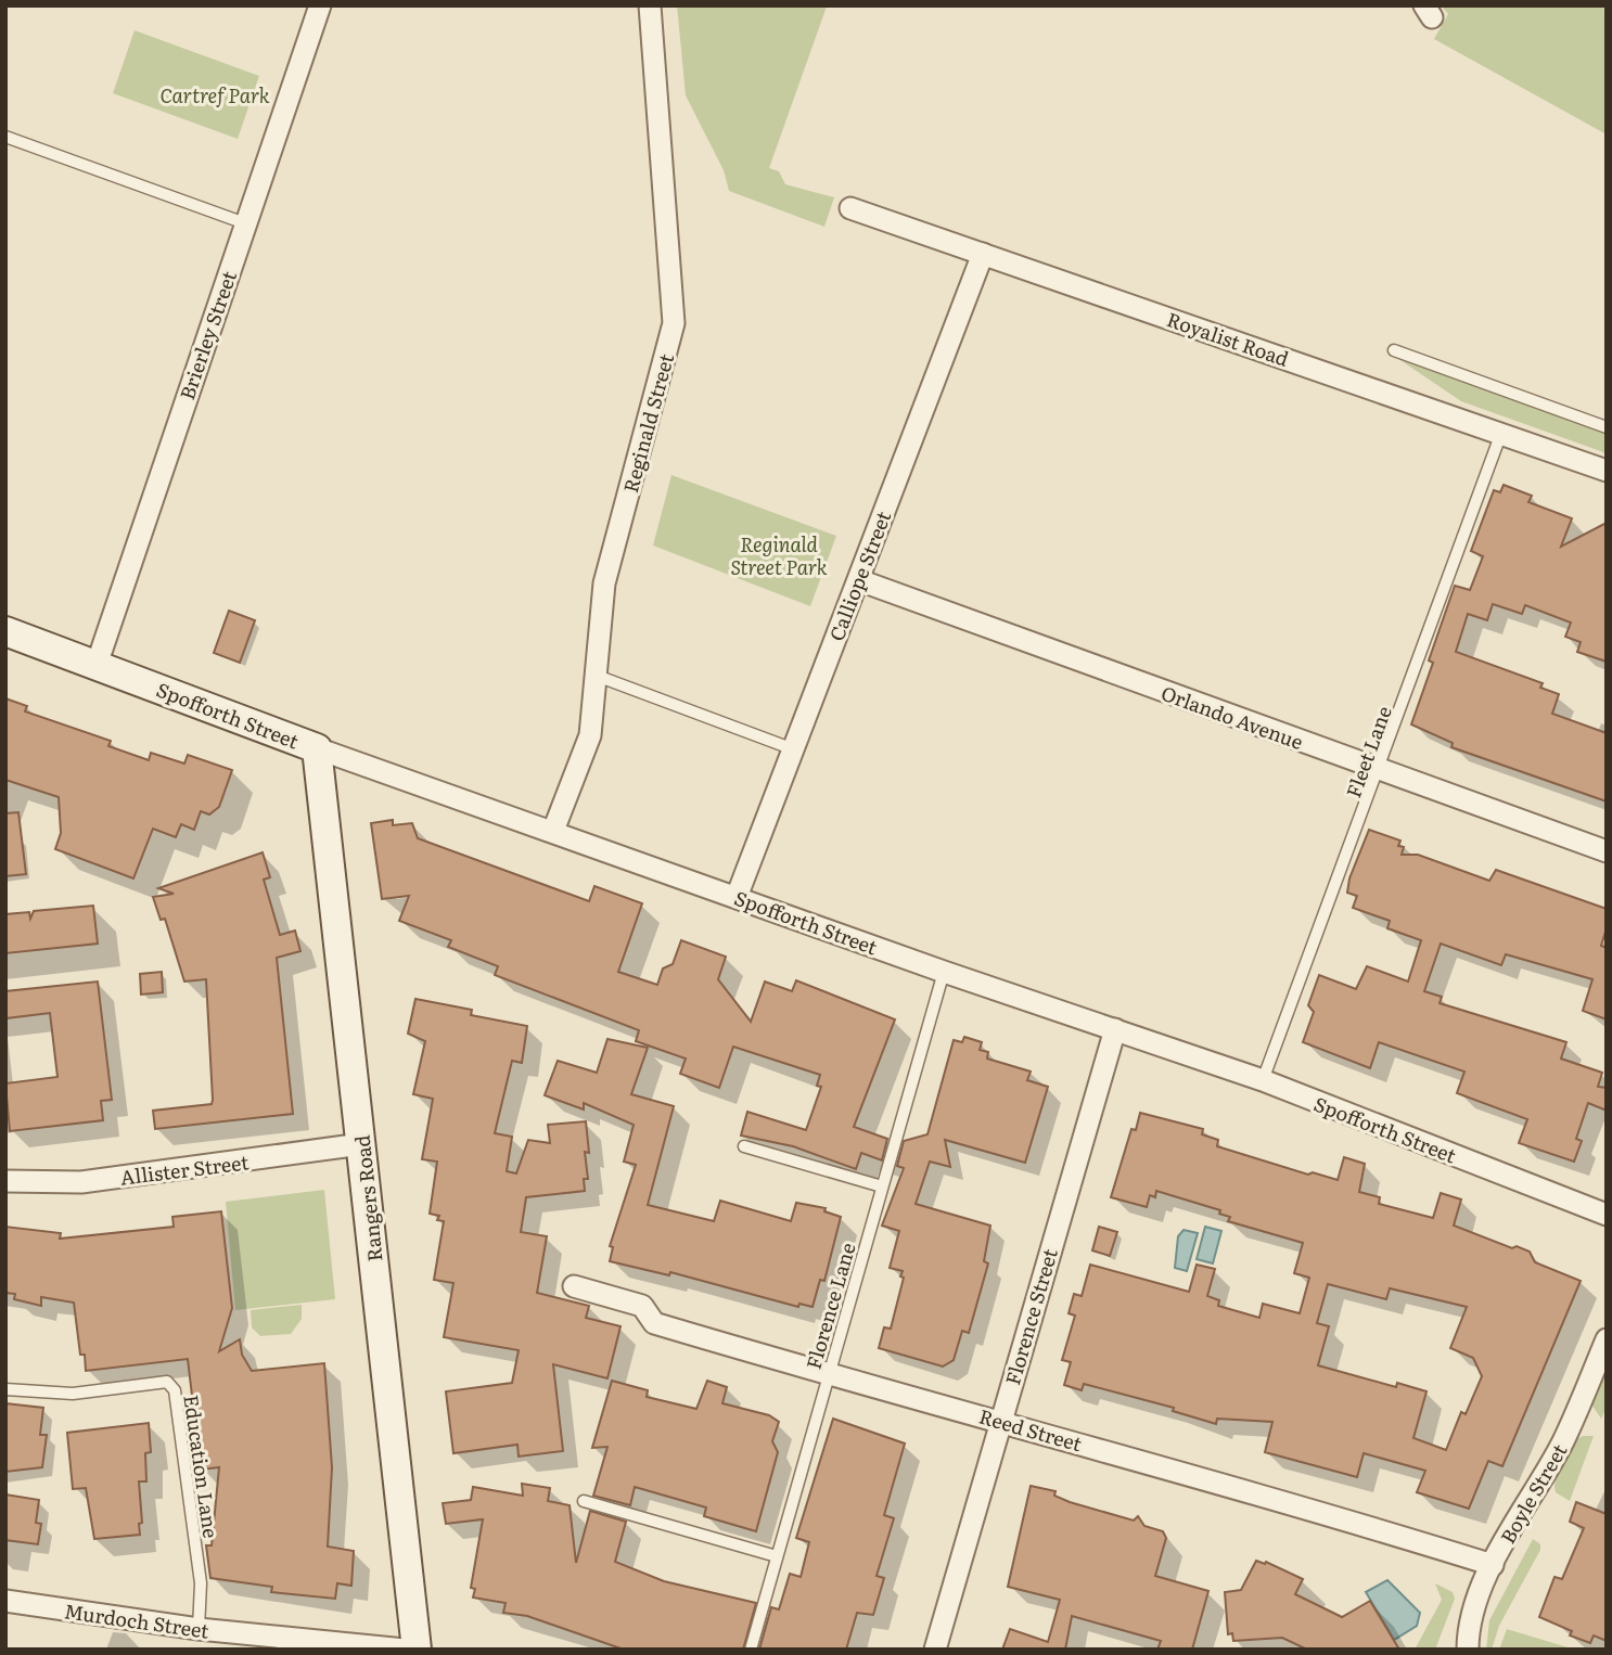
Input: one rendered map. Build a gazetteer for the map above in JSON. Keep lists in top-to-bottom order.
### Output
{
  "streets": {
    "main road": ["Spofforth Street", "Rangers Road"],
    "street": [
      "Brierley Street",
      "Royalist Road",
      "Reginald Street",
      "Calliope Street",
      "Orlando Avenue",
      "Allister Street",
      "Florence Street",
      "Reed Street",
      "Boyle Street",
      "Murdoch Street"
    ],
    "lane": ["Fleet Lane", "Florence Lane", "Education Lane"]
  },
  "crossings": [
    ["Brierley Street", "Spofforth Street"],
    ["Royalist Road", "Calliope Street"],
    ["Royalist Road", "Fleet Lane"],
    ["Reginald Street", "Spofforth Street"],
    ["Calliope Street", "Spofforth Street"],
    ["Calliope Street", "Orlando Avenue"],
    ["Spofforth Street", "Fleet Lane"],
    ["Spofforth Street", "Rangers Road"],
    ["Spofforth Street", "Florence Lane"],
    ["Spofforth Street", "Florence Street"],
    ["Orlando Avenue", "Fleet Lane"],
    ["Allister Street", "Rangers Road"],
    ["Florence Lane", "Reed Street"],
    ["Florence Street", "Reed Street"],
    ["Reed Street", "Boyle Street"],
    ["Education Lane", "Murdoch Street"]
  ],
  "parks": ["Cartref Park", "Reginald Street Park"]
}
